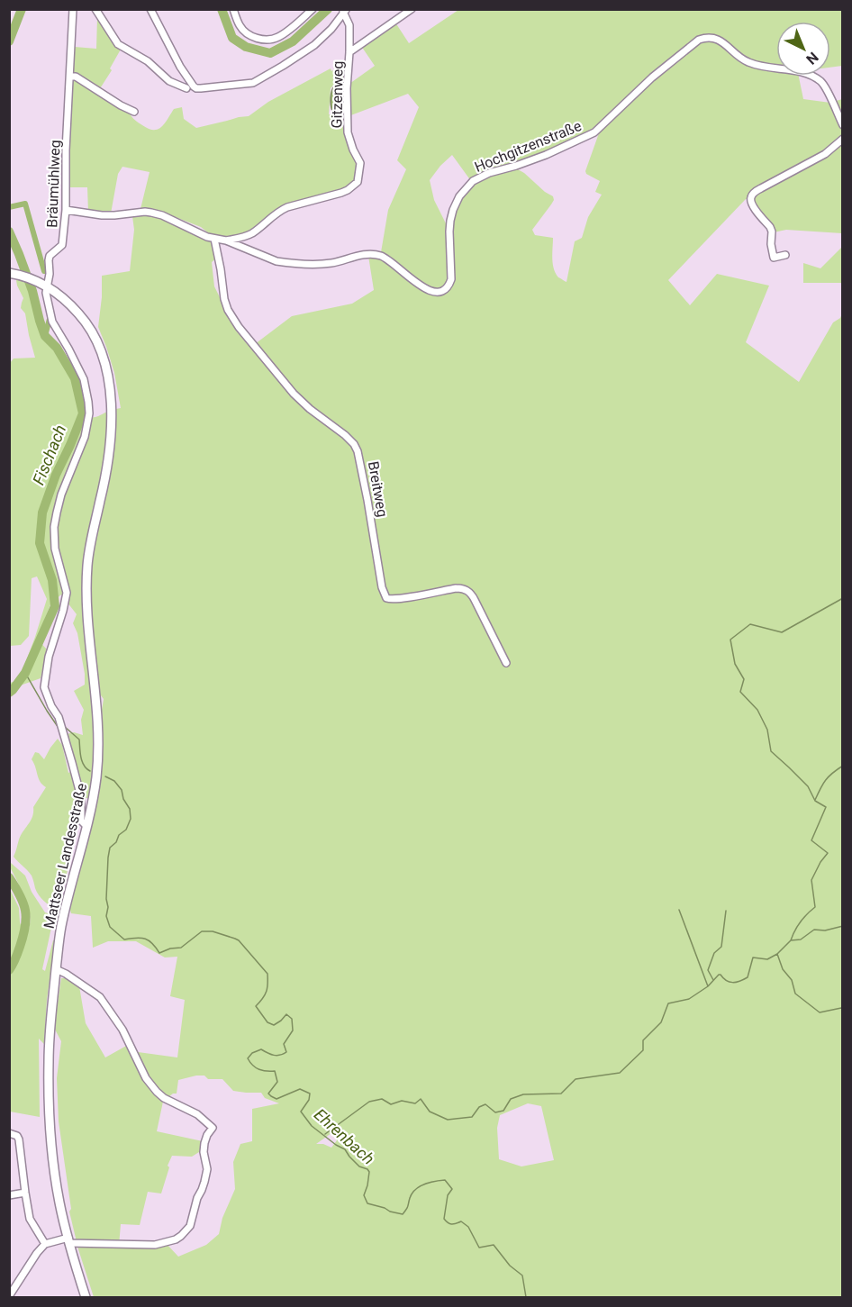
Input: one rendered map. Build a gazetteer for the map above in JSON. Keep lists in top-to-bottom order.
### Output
{
  "streets": {
    "main road": ["Mattseer Landesstraße"],
    "street": [
      "Gitzenweg",
      "Hochgitzenstraße",
      "Bräumühlweg",
      "Breitweg"
    ]
  },
  "crossings": [
    ["Gitzenweg", "Hochgitzenstraße"],
    ["Hochgitzenstraße", "Bräumühlweg"],
    ["Hochgitzenstraße", "Breitweg"],
    ["Bräumühlweg", "Mattseer Landesstraße"]
  ],
  "water": ["Fischach", "Ehrenbach"],
  "north": "bottom right"
}
